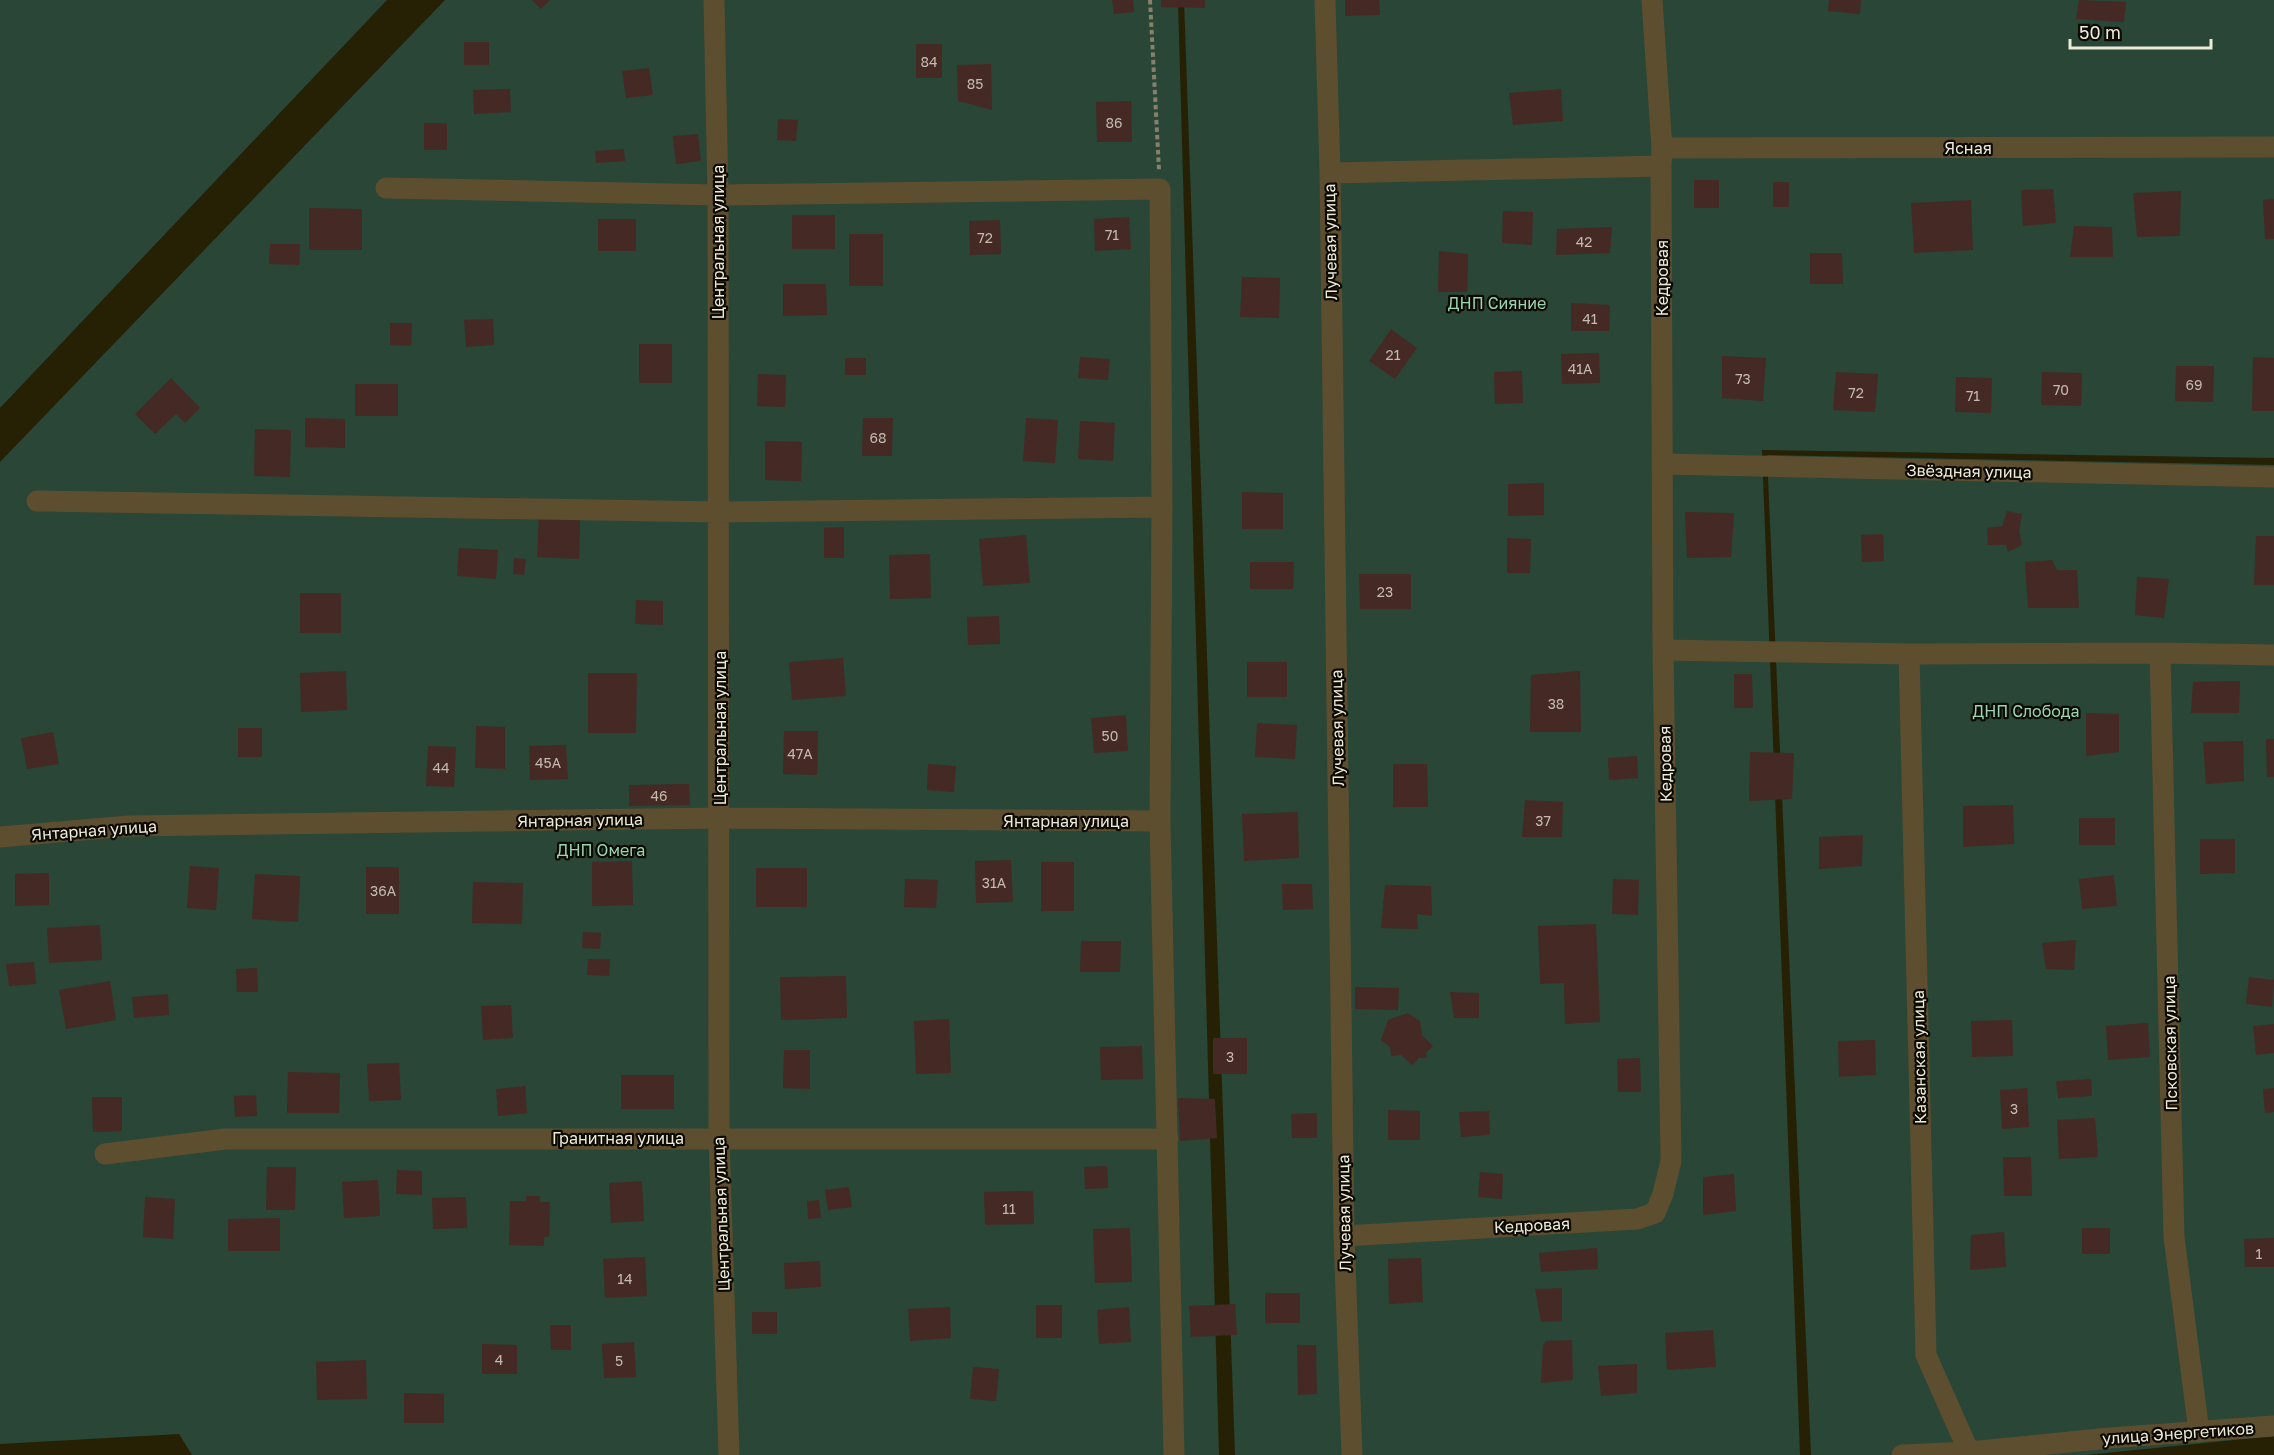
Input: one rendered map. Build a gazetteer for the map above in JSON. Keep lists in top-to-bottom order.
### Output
{
  "streets": {
    "street": [
      "Ясная",
      "Центральная улица",
      "Лучевая улица",
      "Кедровая",
      "Звёздная улица",
      "Янтарная улица",
      "Псковская улица",
      "Казанская улица",
      "Гранитная улица",
      "улица Энергетиков"
    ]
  },
  "crossings": [
    ["Ясная", "Лучевая улица"],
    ["Ясная", "Кедровая"],
    ["Центральная улица", "Янтарная улица"],
    ["Центральная улица", "Гранитная улица"],
    ["Лучевая улица", "Кедровая"],
    ["Кедровая", "Звёздная улица"],
    ["Псковская улица", "улица Энергетиков"],
    ["Казанская улица", "улица Энергетиков"]
  ],
  "parks": ["ДНП Сияние", "ДНП Слобода", "ДНП Омега"],
  "house_numbers": [
    "84",
    "85",
    "86",
    "71",
    "72",
    "42",
    "41",
    "21",
    "41А",
    "73",
    "69",
    "70",
    "72",
    "71",
    "68",
    "23",
    "38",
    "50",
    "47А",
    "45А",
    "44",
    "46",
    "37",
    "31А",
    "36А",
    "3",
    "3",
    "11",
    "1",
    "14",
    "4",
    "5"
  ],
  "scale_bar": "50 m"
}
